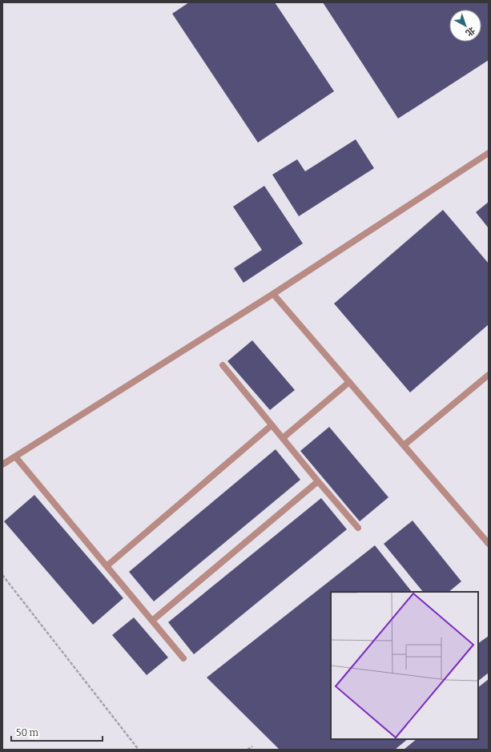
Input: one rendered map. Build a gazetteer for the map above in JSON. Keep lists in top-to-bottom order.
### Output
{
  "scale_bar": "50 m",
  "north": "bottom right"
}
